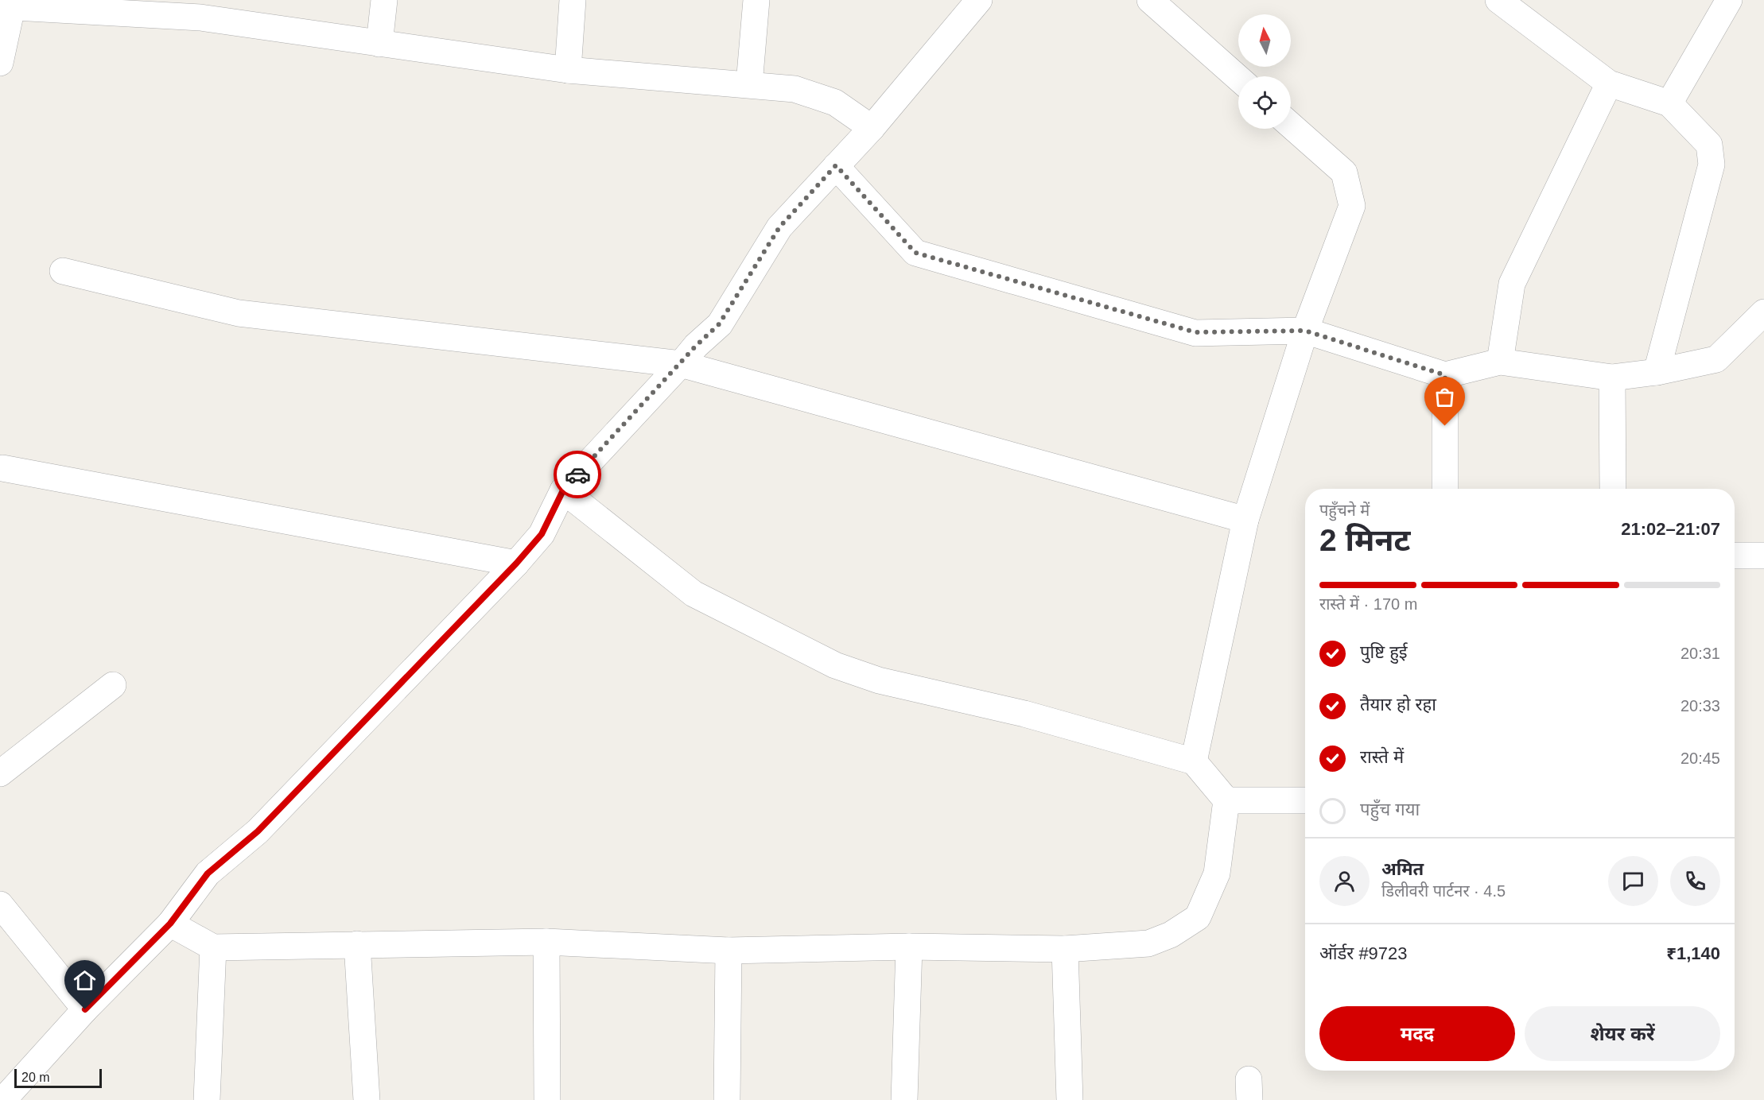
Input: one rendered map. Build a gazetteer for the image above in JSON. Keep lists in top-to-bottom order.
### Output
{
  "scale_bar": "20 m",
  "north": "top",
  "page": {
    "heading": ["2 मिनट", "पहुँचने में", "21:02–21:07"],
    "panel": [
      "अमित",
      "डिलीवरी पार्टनर · 4.5",
      "ऑर्डर #9723",
      "₹1,140"
    ],
    "bar": "रास्ते में · 170 m",
    "list": [
      ["पुष्टि हुई", "20:31"],
      ["तैयार हो रहा", "20:33"],
      ["रास्ते में", "20:45"],
      "पहुँच गया"
    ],
    "buttons": ["मदद", "शेयर करें"],
    "scale": "20 m"
  }
}
